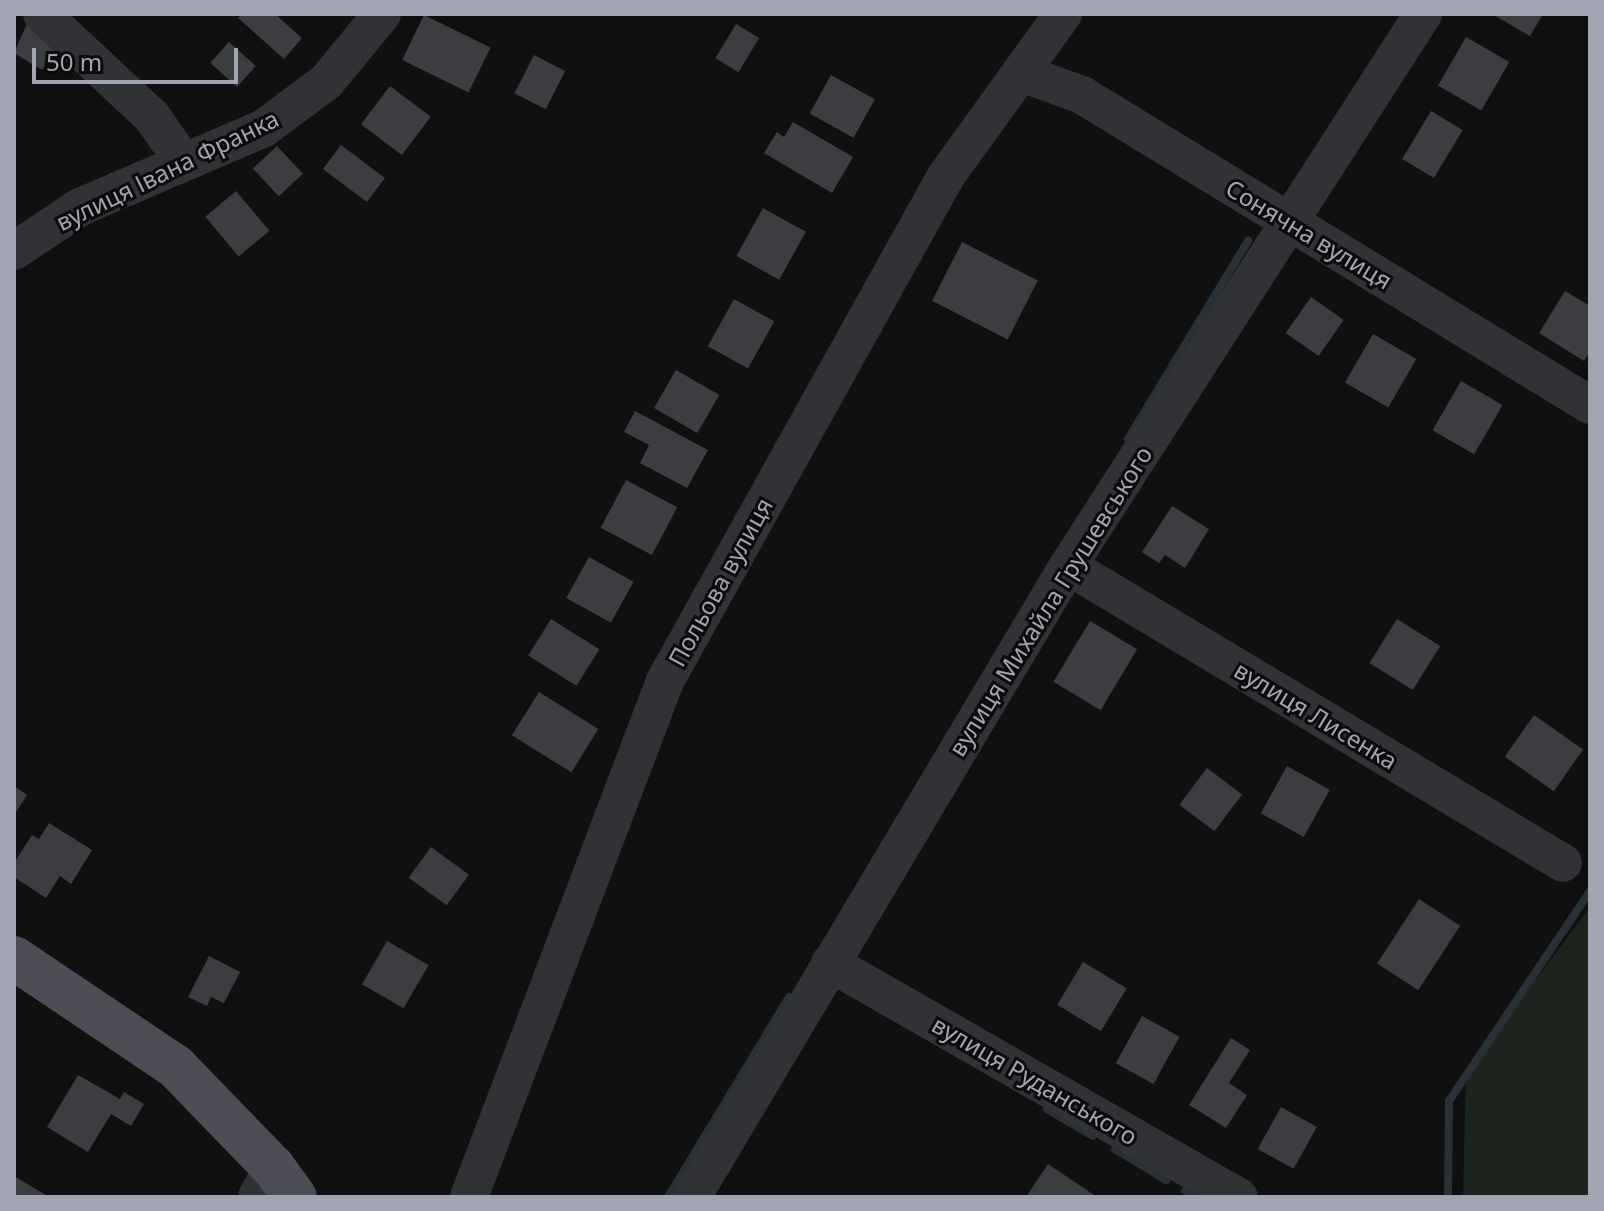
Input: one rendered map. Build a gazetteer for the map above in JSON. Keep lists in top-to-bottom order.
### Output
{
  "streets": {
    "street": [
      "вулиця Івана Франка",
      "Сонячна вулиця",
      "Польова вулиця",
      "вулиця Михайла Грушевського",
      "вулиця Лисенка",
      "вулиця Руданського"
    ]
  },
  "crossings": [
    ["Сонячна вулиця", "Польова вулиця"],
    ["Сонячна вулиця", "вулиця Михайла Грушевського"],
    ["вулиця Михайла Грушевського", "вулиця Лисенка"],
    ["вулиця Михайла Грушевського", "вулиця Руданського"]
  ],
  "scale_bar": "50 m"
}
